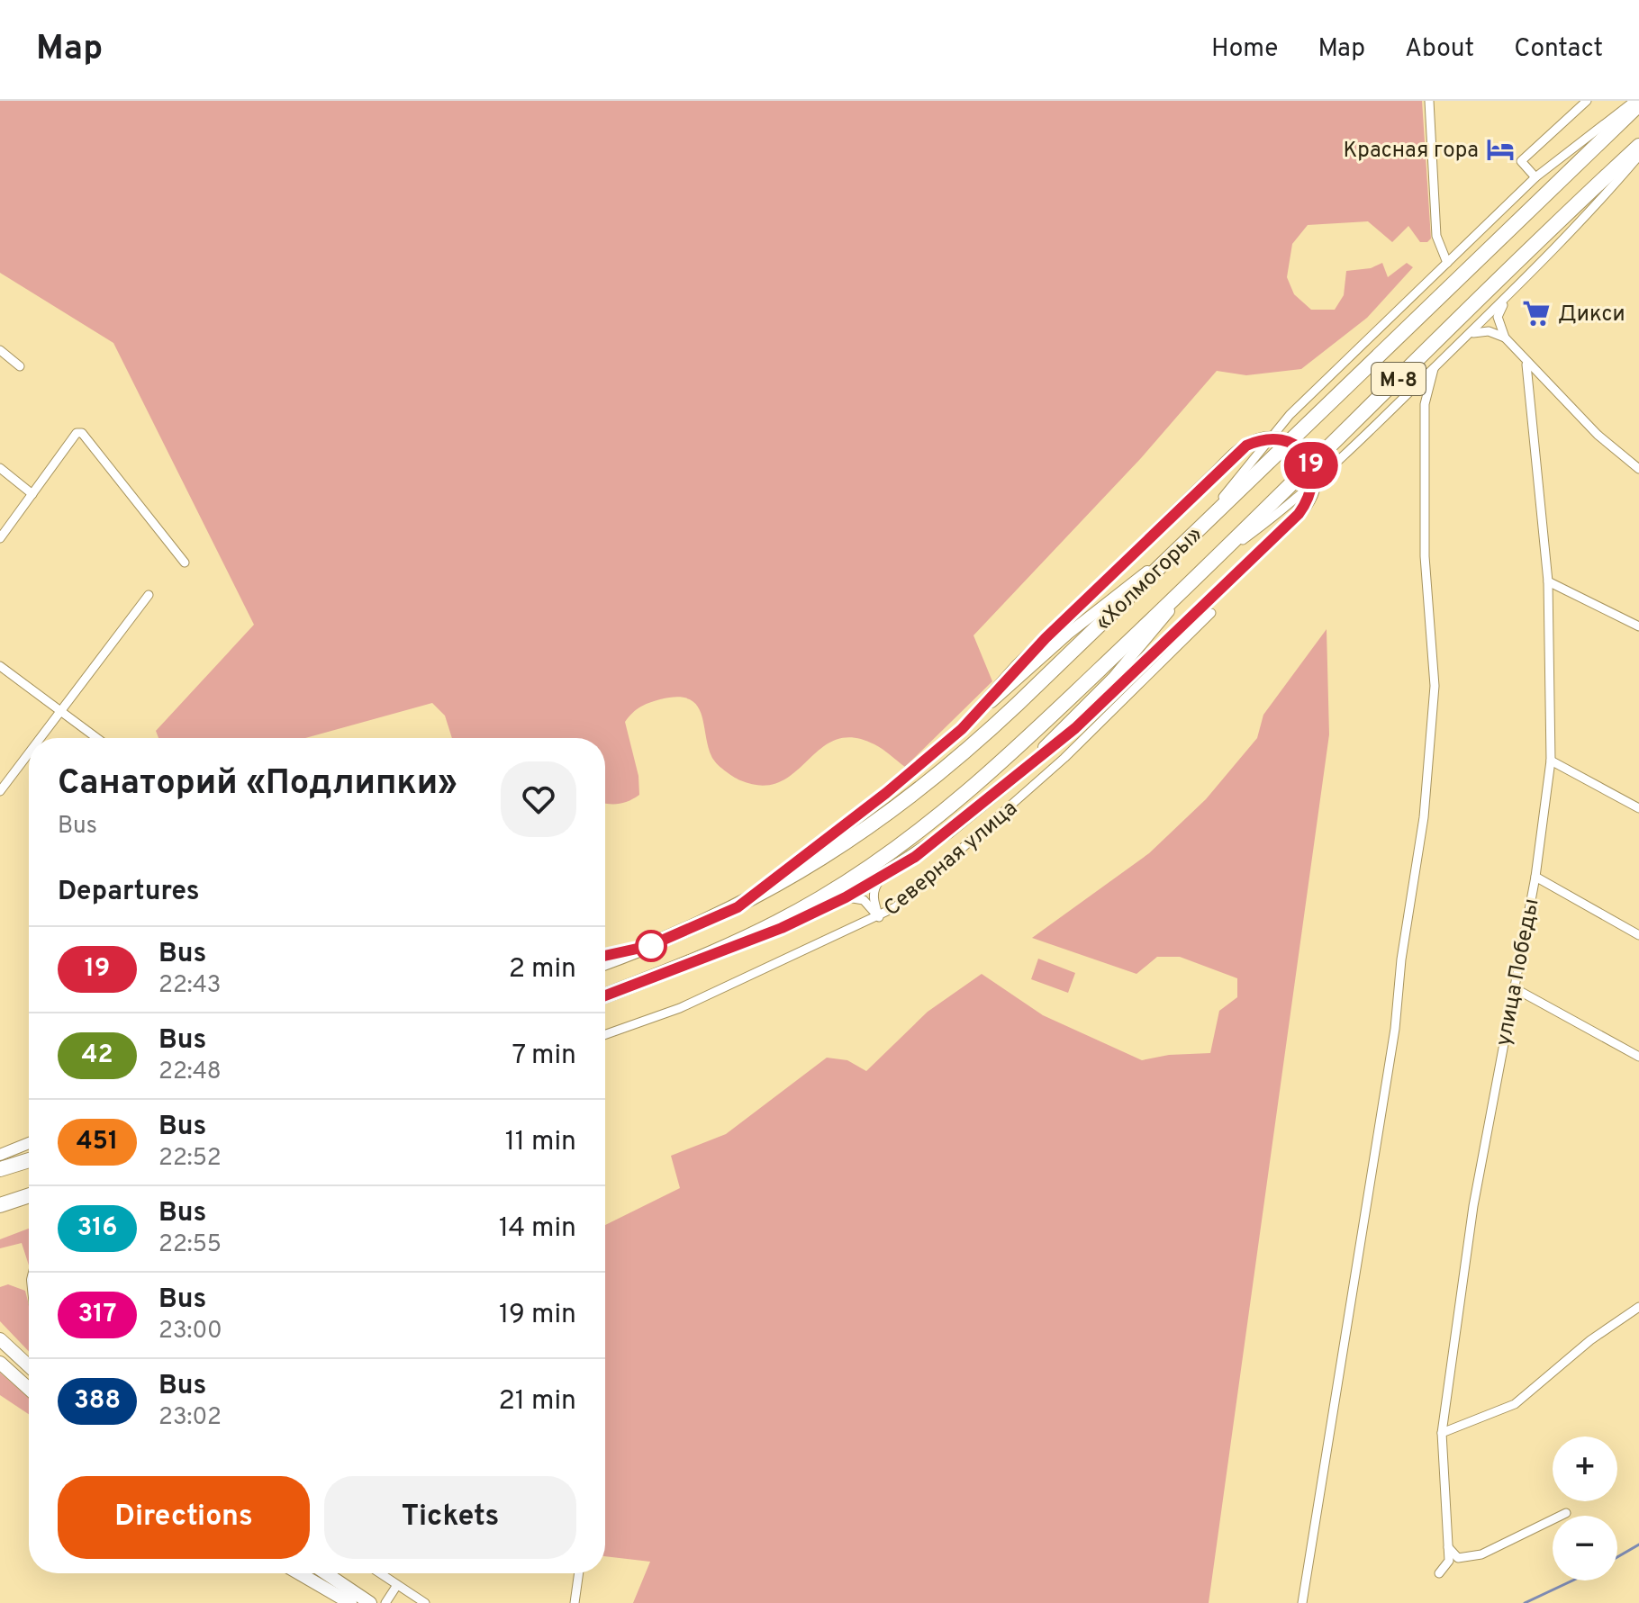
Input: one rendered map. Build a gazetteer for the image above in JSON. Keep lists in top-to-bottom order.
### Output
{
  "streets": {
    "highway": ["М-8", "«Холмогоры»"],
    "street": ["Северная улица", "улица Победы"]
  },
  "places": {
    "hotel": ["Красная гора"],
    "supermarket": ["Дикси"]
  },
  "lines": ["bus line 19"],
  "page": {
    "header": "Map",
    "nav": [
      "Home",
      "Map",
      "About",
      "Contact"
    ],
    "on_map": "19",
    "heading": [
      ["Санаторий «Подлипки»", "Bus"],
      "Departures"
    ],
    "list": [
      {
        "mark": "19",
        "name": "Bus",
        "note": "22:43",
        "value": "2 min"
      },
      {
        "mark": "42",
        "name": "Bus",
        "note": "22:48",
        "value": "7 min"
      },
      {
        "mark": "451",
        "name": "Bus",
        "note": "22:52",
        "value": "11 min"
      },
      {
        "mark": "316",
        "name": "Bus",
        "note": "22:55",
        "value": "14 min"
      },
      {
        "mark": "317",
        "name": "Bus",
        "note": "23:00",
        "value": "19 min"
      },
      {
        "mark": "388",
        "name": "Bus",
        "note": "23:02",
        "value": "21 min"
      }
    ],
    "map_buttons": ["+", "−"],
    "buttons": ["Directions", "Tickets"]
  }
}
